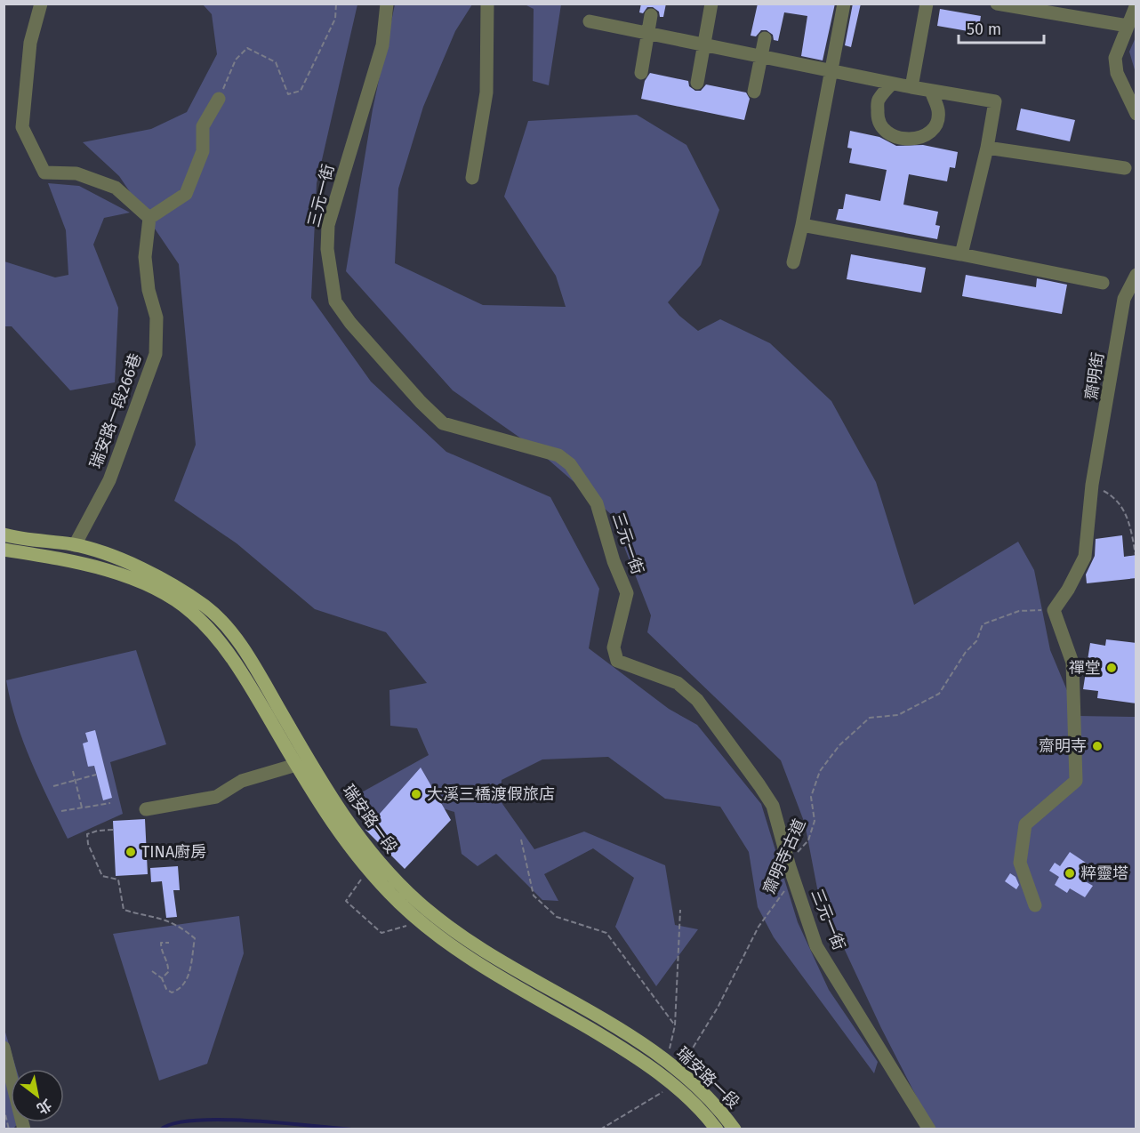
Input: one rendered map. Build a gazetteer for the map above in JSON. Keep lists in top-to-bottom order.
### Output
{
  "streets": {
    "main road": ["瑞安路一段"],
    "street": ["三元一街", "齋明街", "瑞安路一段266巷"],
    "path": ["齋明寺古道"]
  },
  "crossings": [
    ["三元一街", "齋明寺古道"],
    ["齋明街", "齋明寺古道"],
    ["瑞安路一段266巷", "瑞安路一段"],
    ["瑞安路一段", "齋明寺古道"]
  ],
  "places": [
    "禪堂",
    "齋明寺",
    "大溪三橋渡假旅店",
    "TINA廚房",
    "粹靈塔"
  ],
  "scale_bar": "50 m",
  "north": "bottom right"
}
